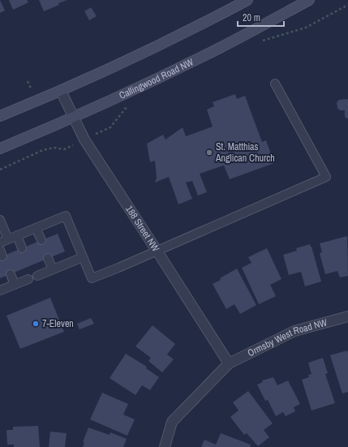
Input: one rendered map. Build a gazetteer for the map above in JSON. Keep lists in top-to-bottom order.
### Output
{
  "streets": {
    "main road": ["Callingwood Road NW"],
    "street": ["188 Street NW", "Ormsby West Road NW"]
  },
  "crossings": [
    ["Callingwood Road NW", "188 Street NW"],
    ["188 Street NW", "Ormsby West Road NW"]
  ],
  "places": ["St. Matthias Anglican Church", "7-Eleven"],
  "scale_bar": "20 m"
}
